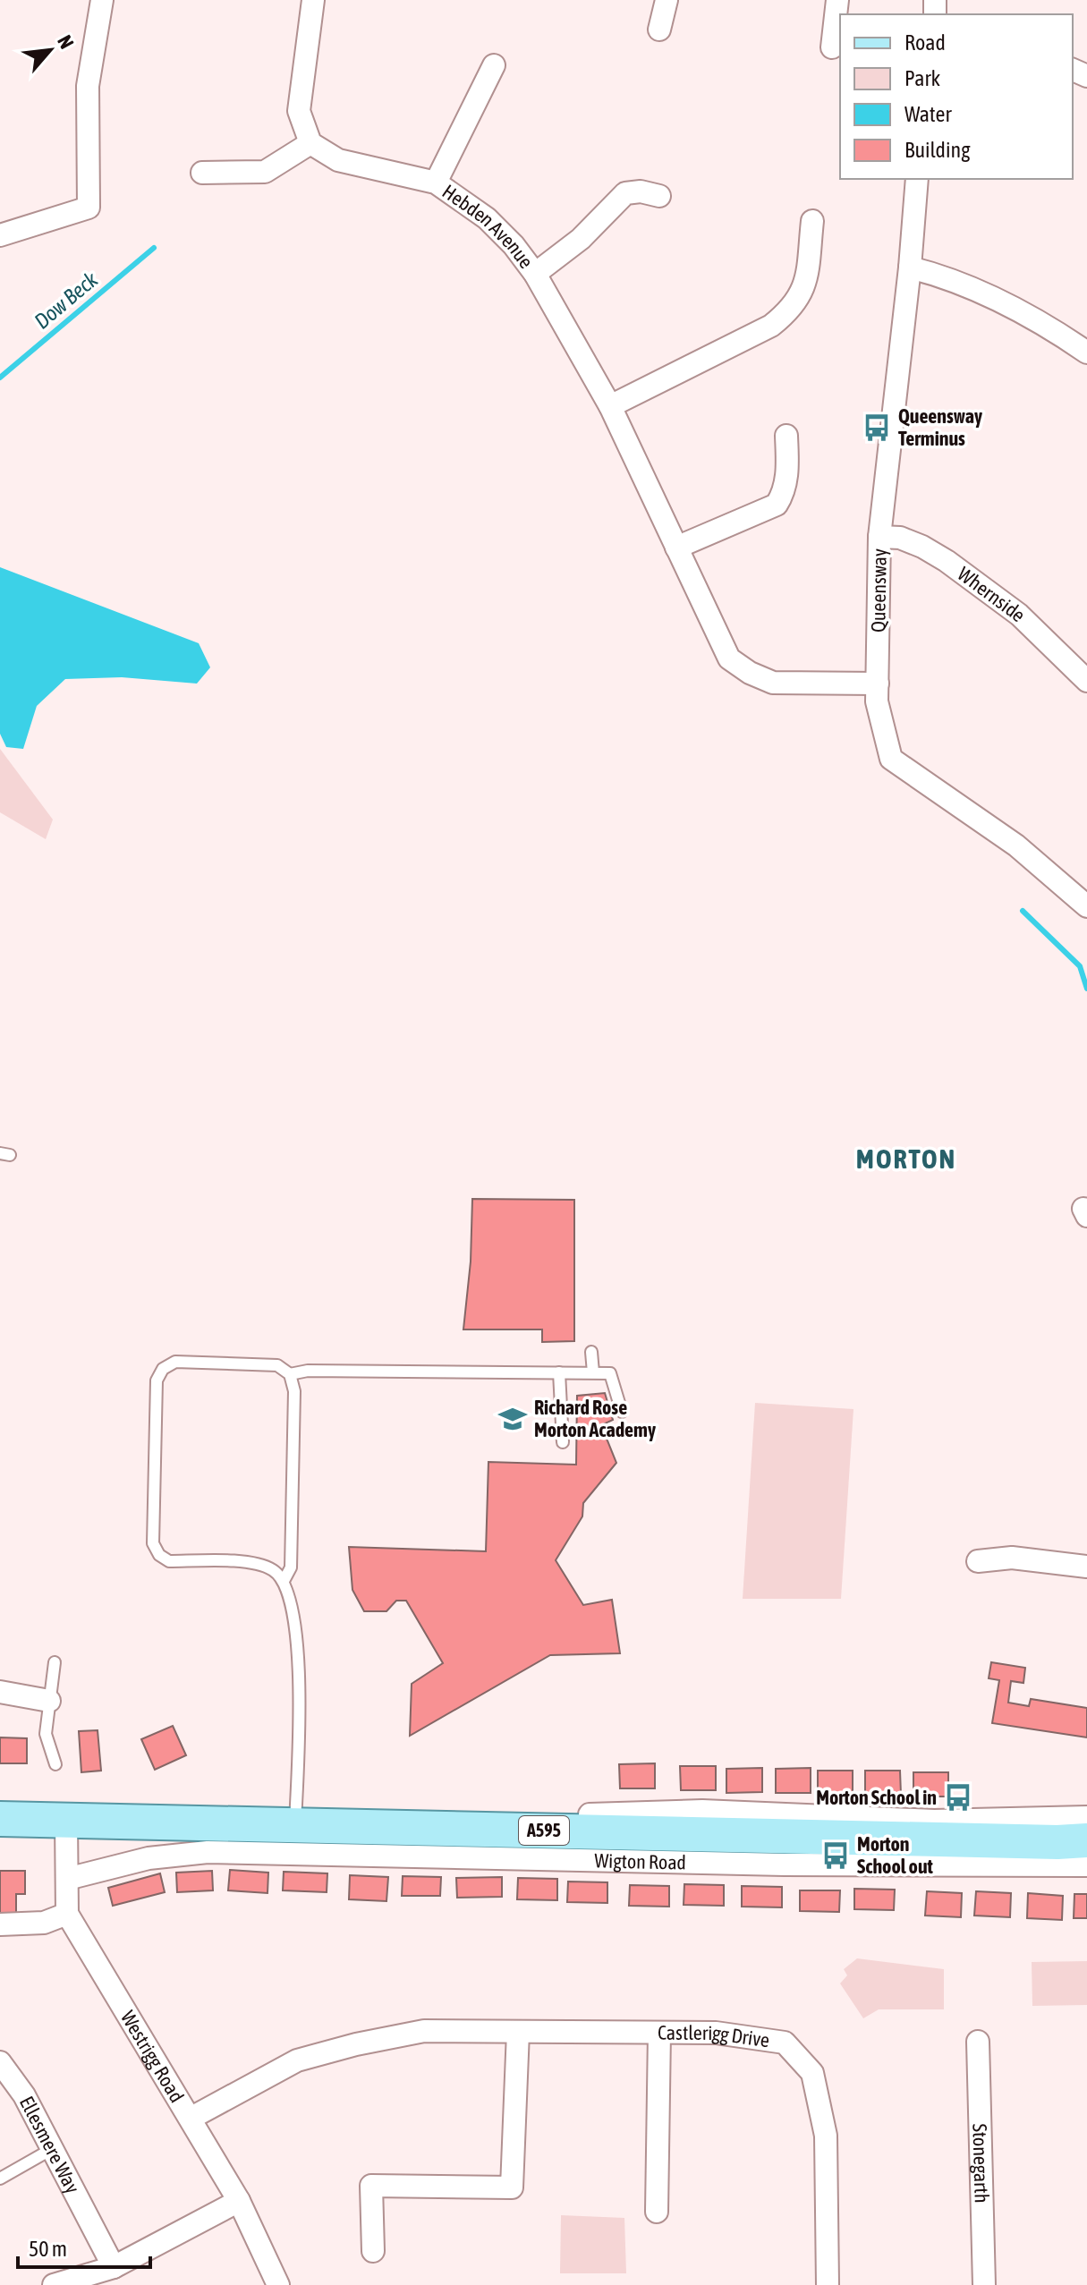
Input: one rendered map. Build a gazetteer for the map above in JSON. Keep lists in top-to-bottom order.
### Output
{
  "streets": {
    "main road": ["A595", "Wigton Road"],
    "street": [
      "Hebden Avenue",
      "Queensway",
      "Whernside",
      "Castlerigg Drive",
      "Westrigg Road",
      "Ellesmere Way",
      "Stonegarth"
    ]
  },
  "crossings": [
    ["Hebden Avenue", "Queensway"],
    ["Queensway", "Whernside"],
    ["Castlerigg Drive", "Westrigg Road"]
  ],
  "districts": ["MORTON"],
  "water": ["Dow Beck"],
  "places": {
    "bus stop": ["Queensway Terminus", "Morton School in", "Morton School out"],
    "school or university": ["Richard Rose Morton Academy"]
  },
  "legend": [
    "Road",
    "Park",
    "Water",
    "Building"
  ],
  "scale_bar": "50 m",
  "north": "top right"
}
